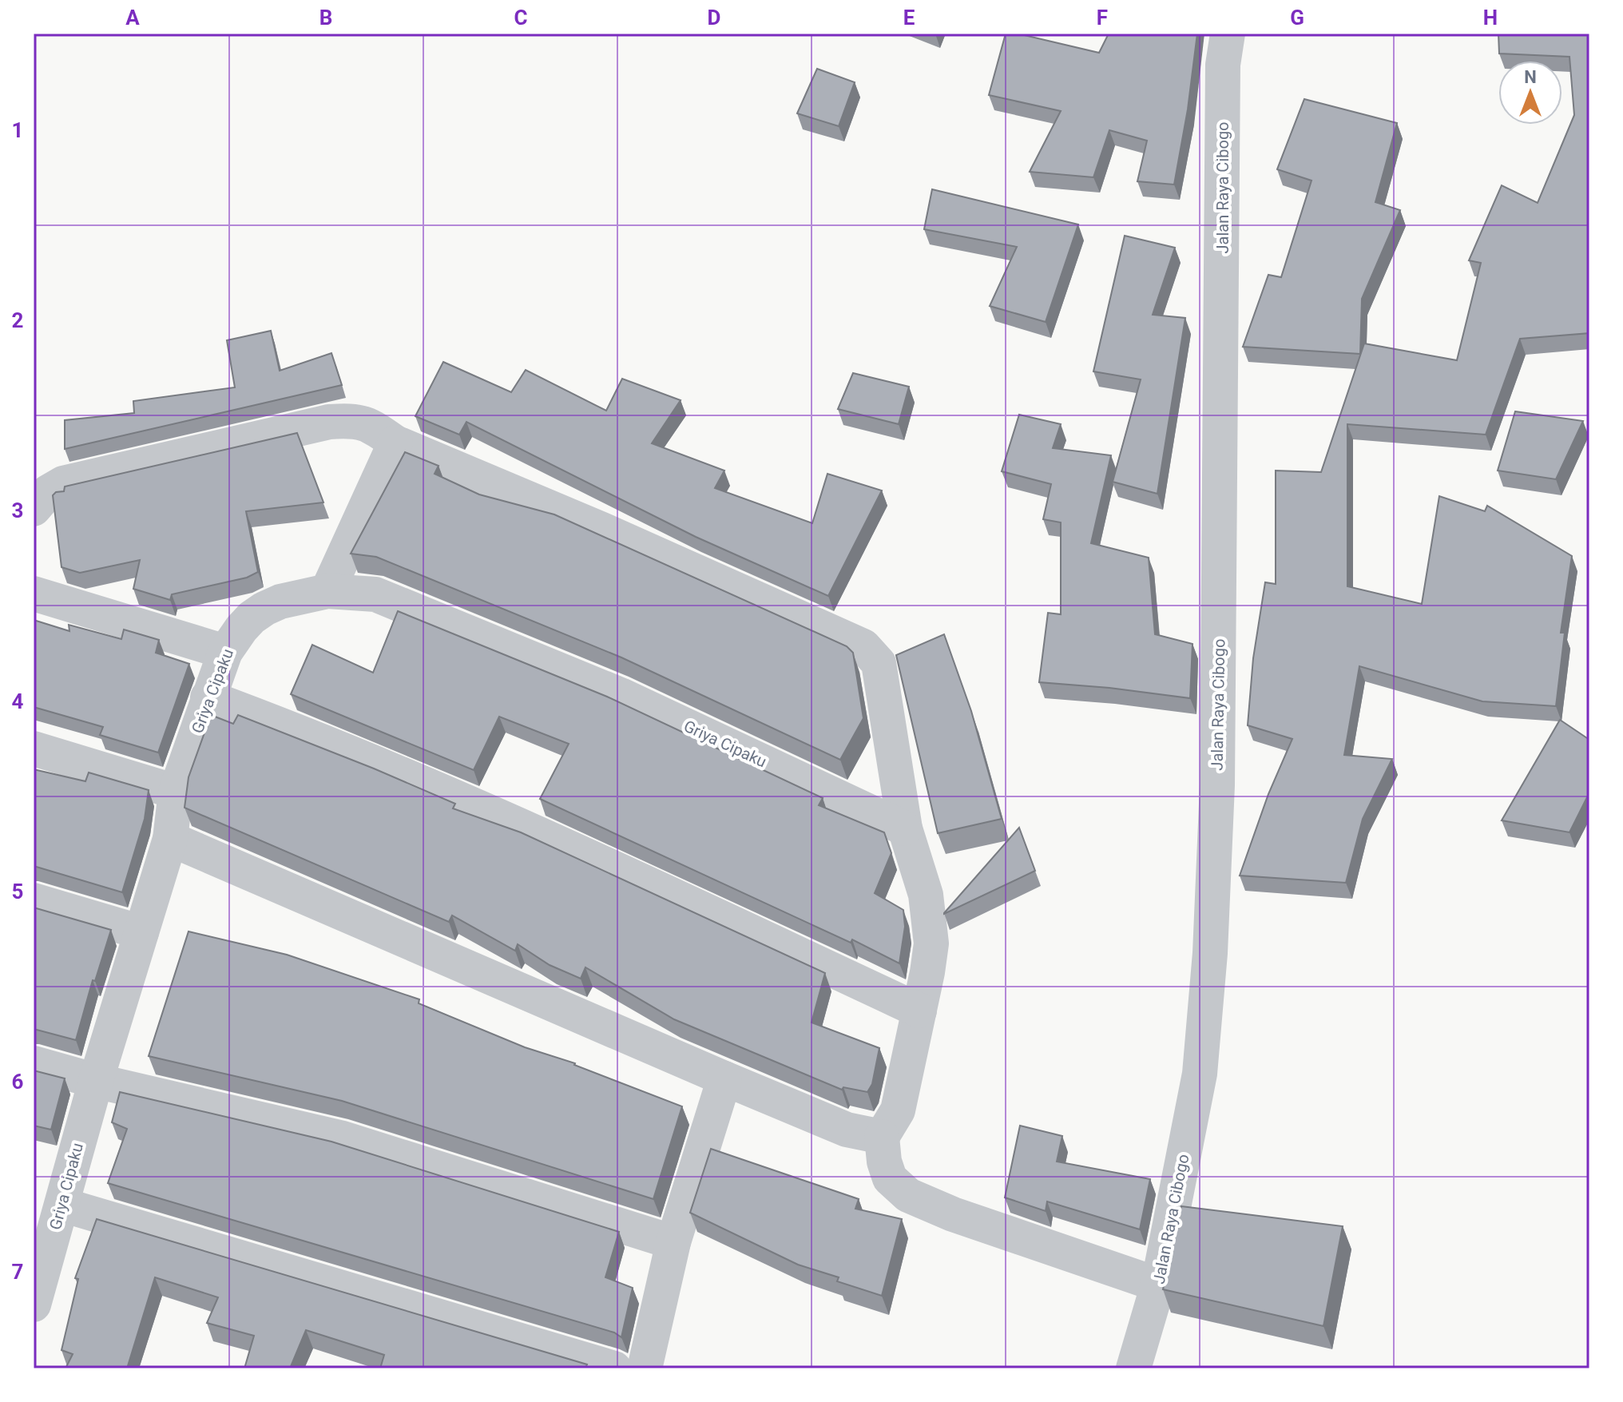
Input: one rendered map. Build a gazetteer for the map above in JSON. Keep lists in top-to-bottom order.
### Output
{
  "streets": {
    "street": ["Jalan Raya Cibogo", "Griya Cipaku"]
  },
  "north": "top",
  "grid": {
    "columns": [
      "A",
      "B",
      "C",
      "D",
      "E",
      "F",
      "G",
      "H"
    ],
    "rows": [
      "1",
      "2",
      "3",
      "4",
      "5",
      "6",
      "7"
    ]
  }
}
